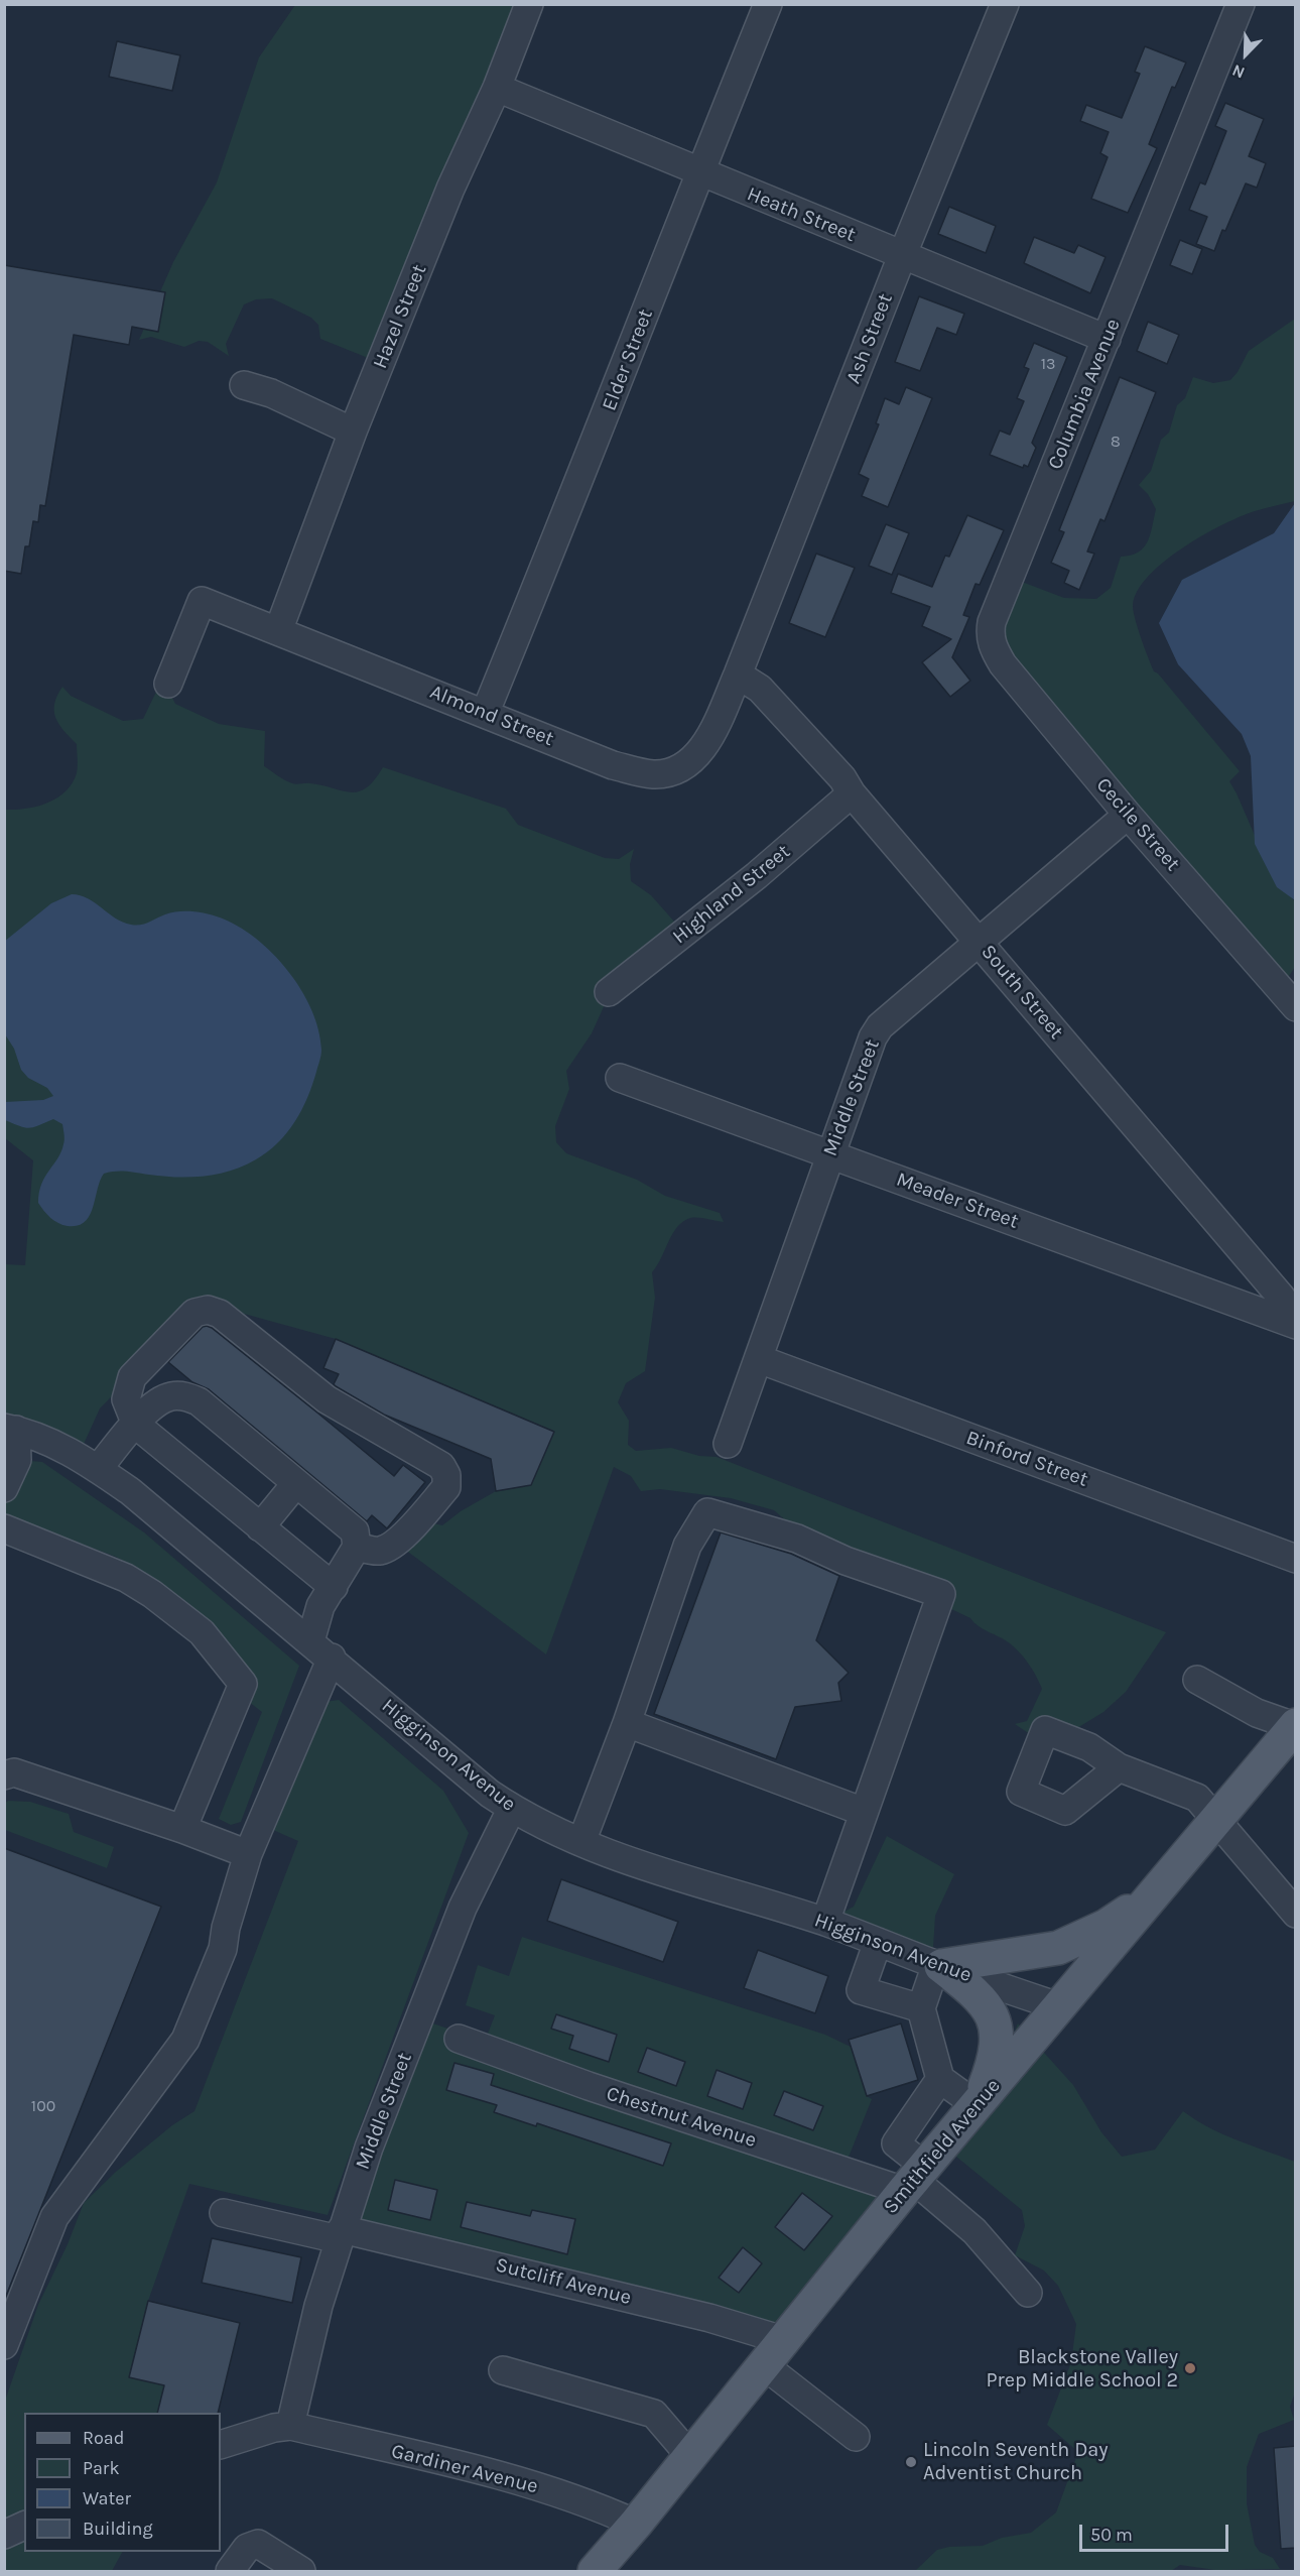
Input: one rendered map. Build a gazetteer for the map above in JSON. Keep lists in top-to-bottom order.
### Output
{
  "streets": {
    "main road": ["Smithfield Avenue"],
    "street": [
      "Heath Street",
      "Hazel Street",
      "Ash Street",
      "Elder Street",
      "Columbia Avenue",
      "Almond Street",
      "Cecile Street",
      "Highland Street",
      "South Street",
      "Middle Street",
      "Meader Street",
      "Binford Street",
      "Higginson Avenue",
      "Chestnut Avenue",
      "Sutcliff Avenue",
      "Gardiner Avenue"
    ]
  },
  "crossings": [
    ["Heath Street", "Hazel Street"],
    ["Heath Street", "Ash Street"],
    ["Heath Street", "Elder Street"],
    ["Heath Street", "Columbia Avenue"],
    ["Hazel Street", "Almond Street"],
    ["Ash Street", "Almond Street"],
    ["Ash Street", "South Street"],
    ["Elder Street", "Almond Street"],
    ["Columbia Avenue", "Cecile Street"],
    ["Almond Street", "South Street"],
    ["Cecile Street", "Middle Street"],
    ["Highland Street", "South Street"],
    ["South Street", "Middle Street"],
    ["South Street", "Meader Street"],
    ["Middle Street", "Meader Street"],
    ["Middle Street", "Binford Street"],
    ["Middle Street", "Higginson Avenue"],
    ["Middle Street", "Sutcliff Avenue"],
    ["Middle Street", "Gardiner Avenue"],
    ["Higginson Avenue", "Smithfield Avenue"],
    ["Chestnut Avenue", "Smithfield Avenue"],
    ["Smithfield Avenue", "Sutcliff Avenue"],
    ["Smithfield Avenue", "Gardiner Avenue"]
  ],
  "places": ["Blackstone Valley Prep Middle School 2", "Lincoln Seventh Day Adventist Church"],
  "house_numbers": ["13", "8", "100"],
  "legend": [
    "Road",
    "Park",
    "Water",
    "Building"
  ],
  "scale_bar": "50 m",
  "north": "bottom left"
}
